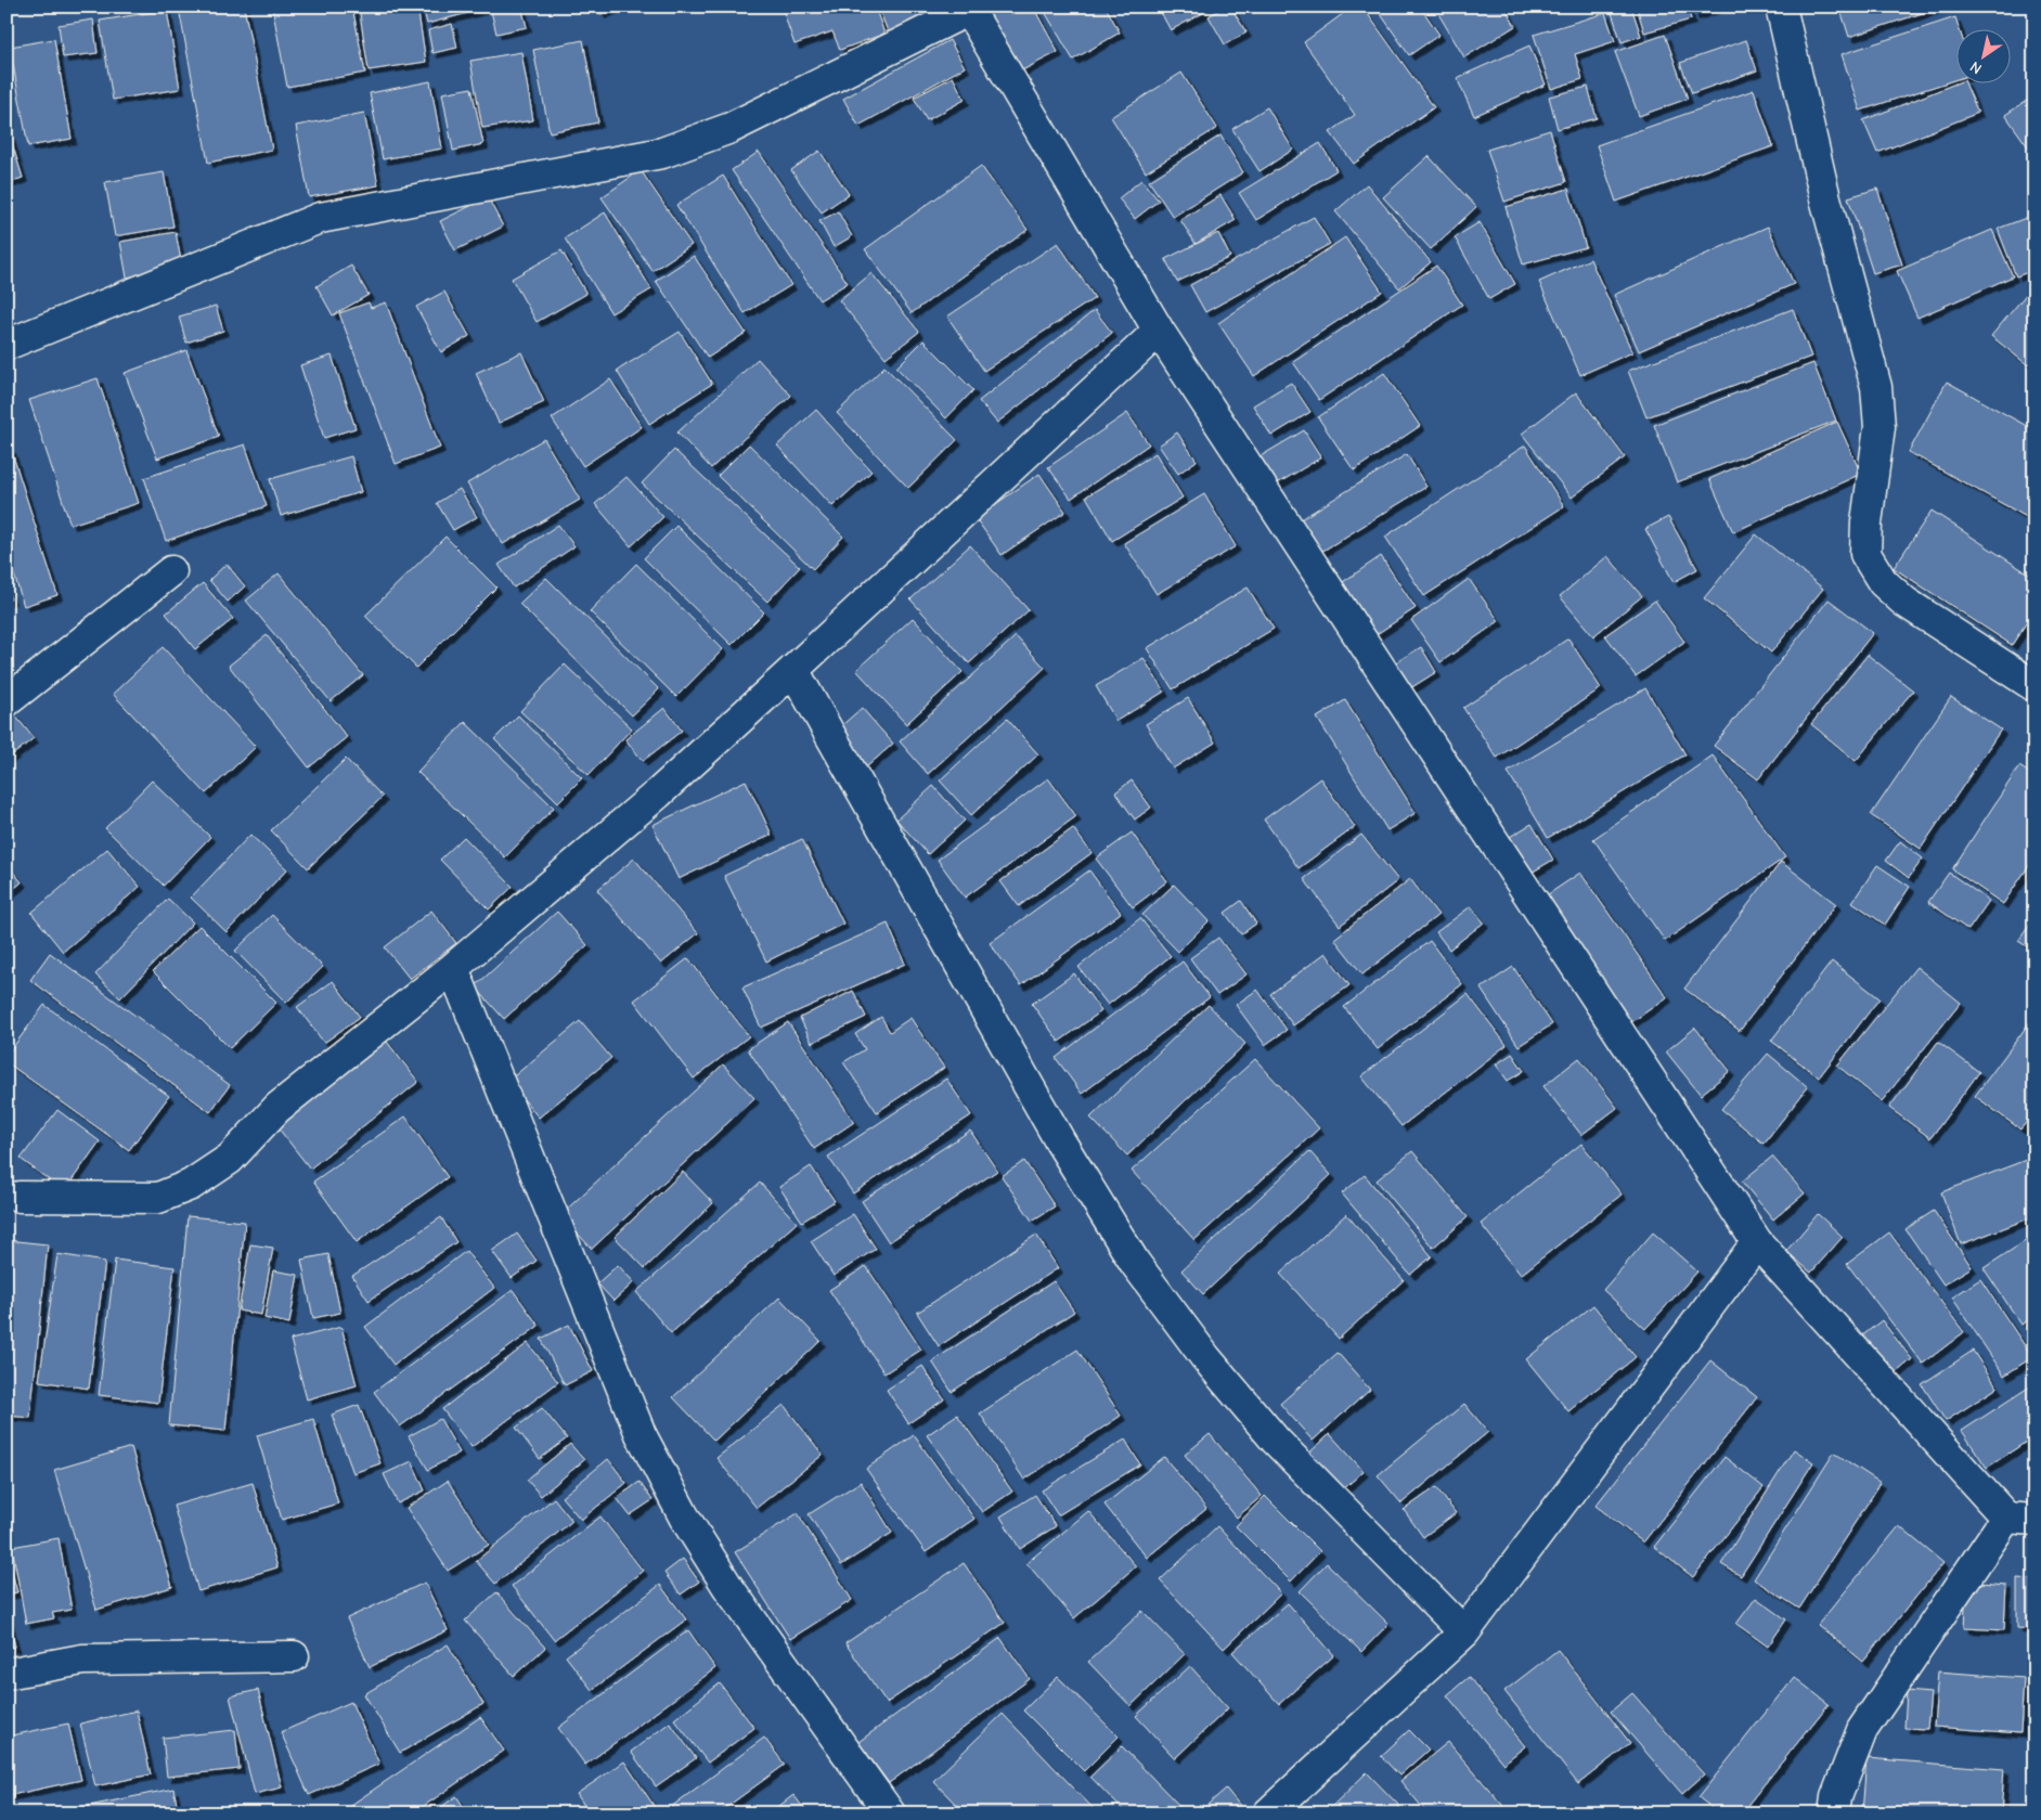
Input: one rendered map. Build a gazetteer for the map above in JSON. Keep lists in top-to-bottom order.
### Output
{
  "north": "bottom left"
}
